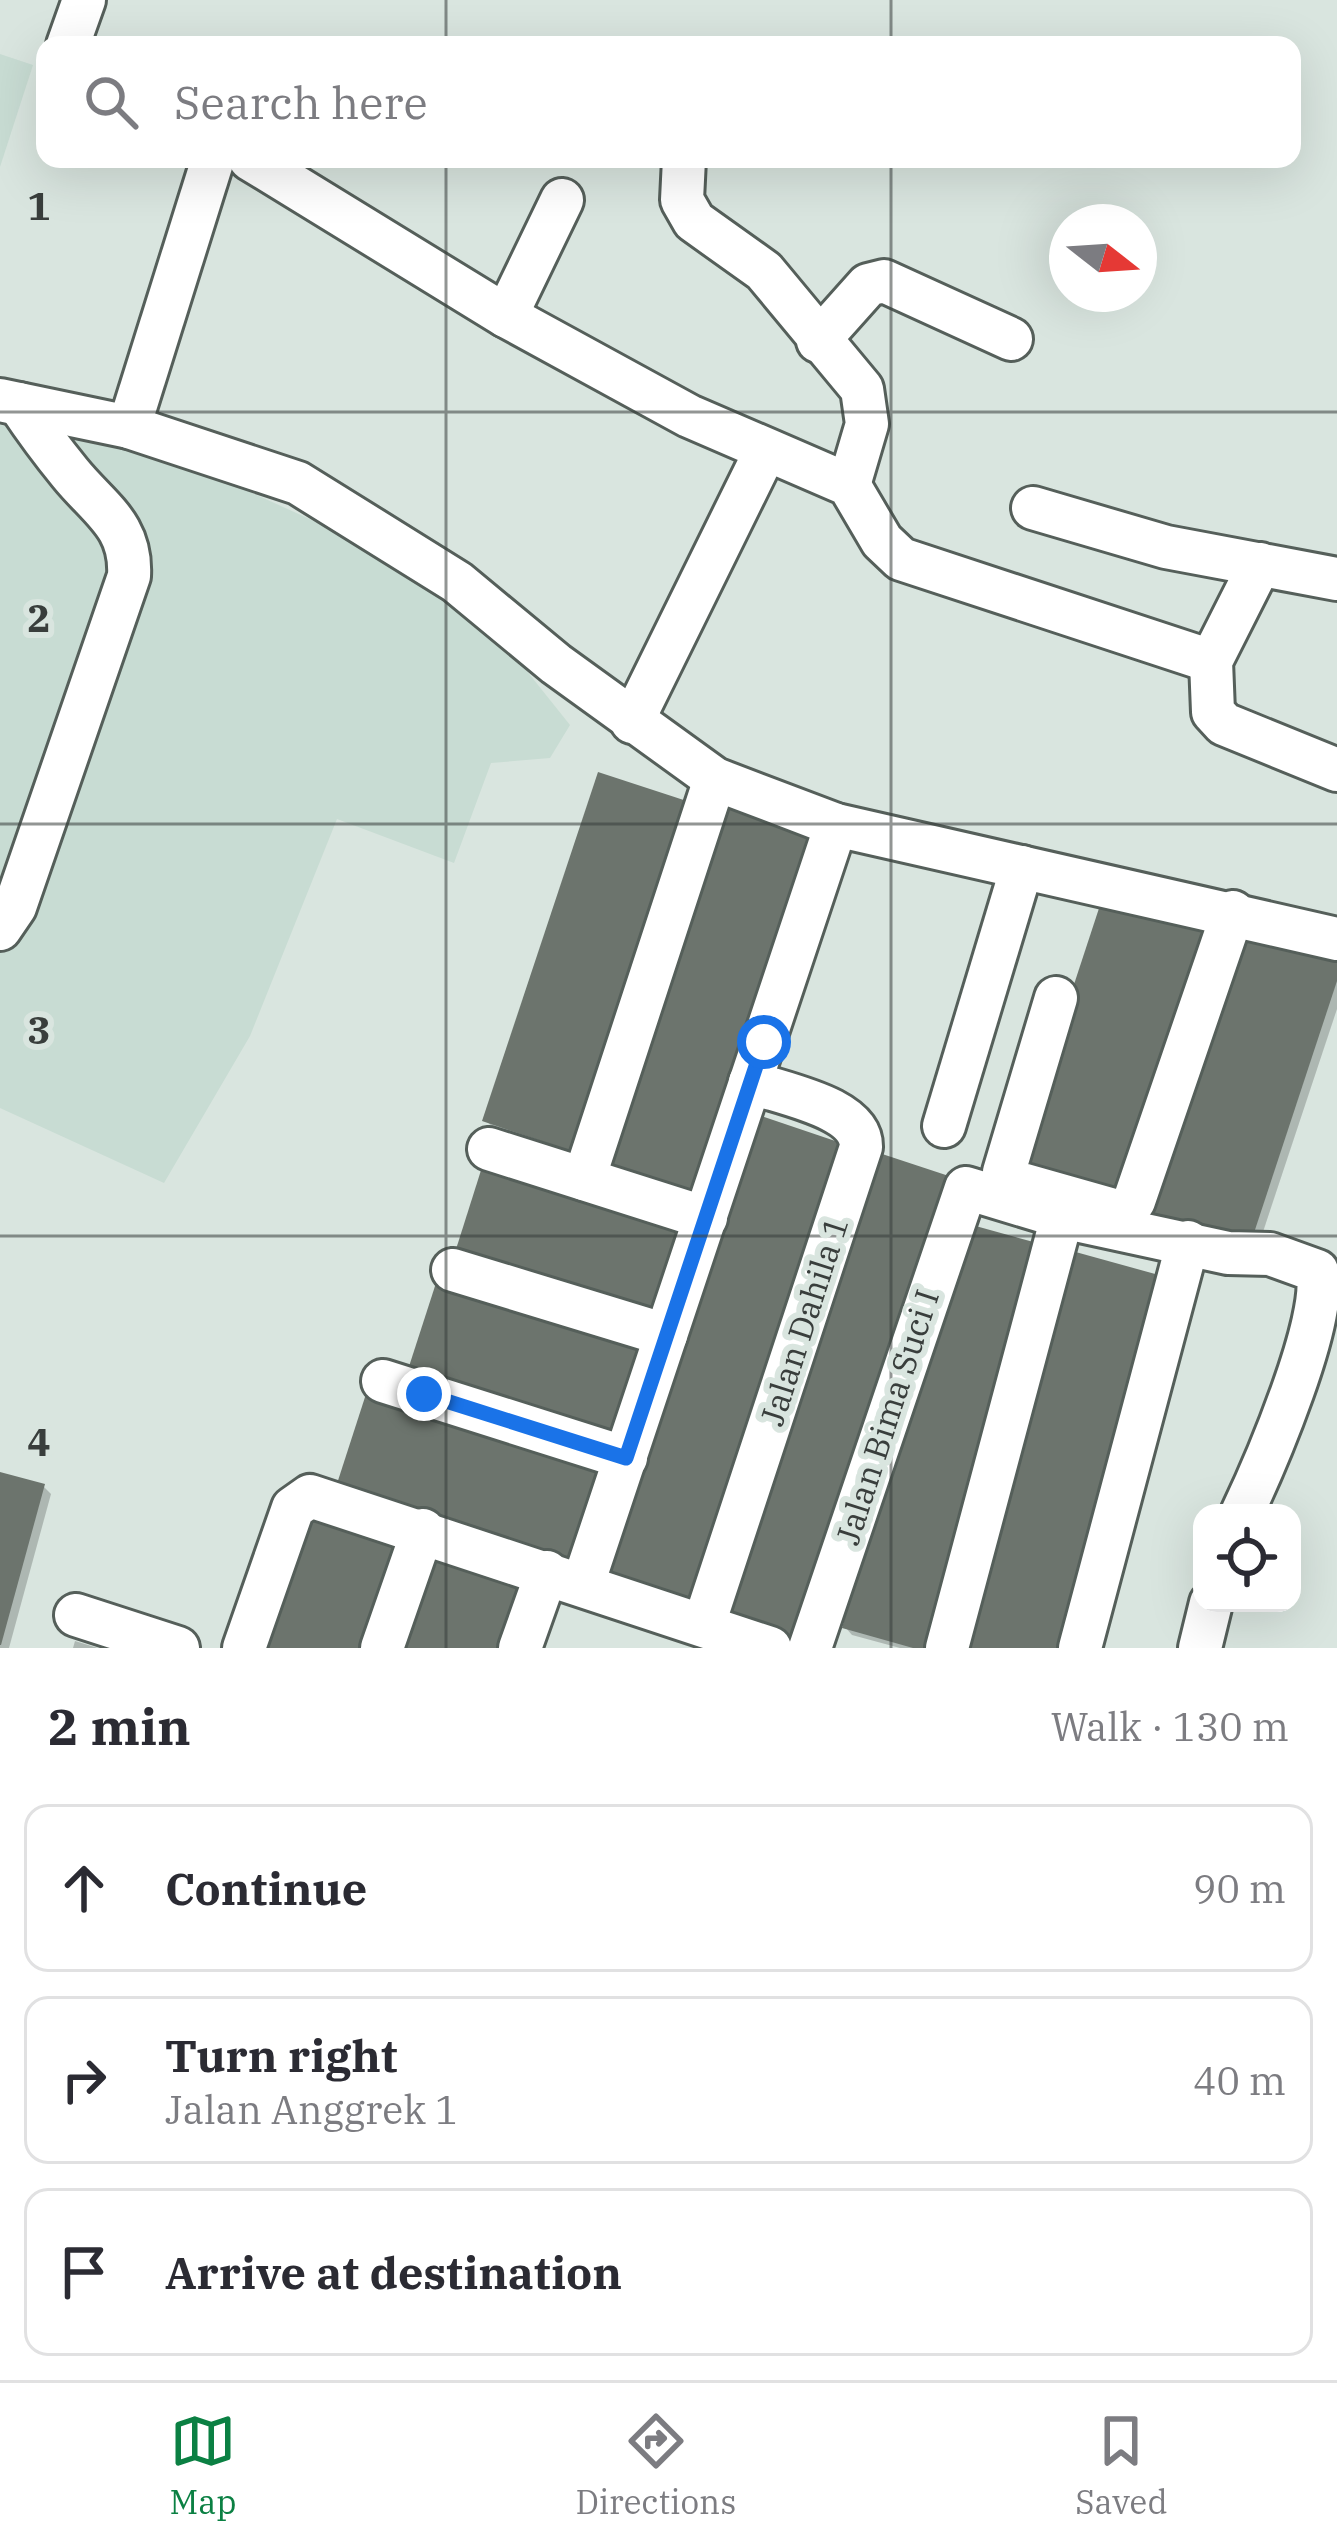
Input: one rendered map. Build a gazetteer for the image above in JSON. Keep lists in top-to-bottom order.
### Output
{
  "streets": {
    "street": ["Jalan Dahila 1", "Jalan Bima Suci I"]
  },
  "north": "right",
  "page": {
    "search": "Search here",
    "heading": ["2 min", "Walk · 130 m"],
    "list": [
      ["Continue", "90 m"],
      ["Turn right", "Jalan Anggrek 1", "40 m"],
      "Arrive at destination"
    ],
    "nav": ["Map", "Directions", "Saved"]
  },
  "grid": {
    "rows": [
      "1",
      "2",
      "3",
      "4"
    ]
  }
}
